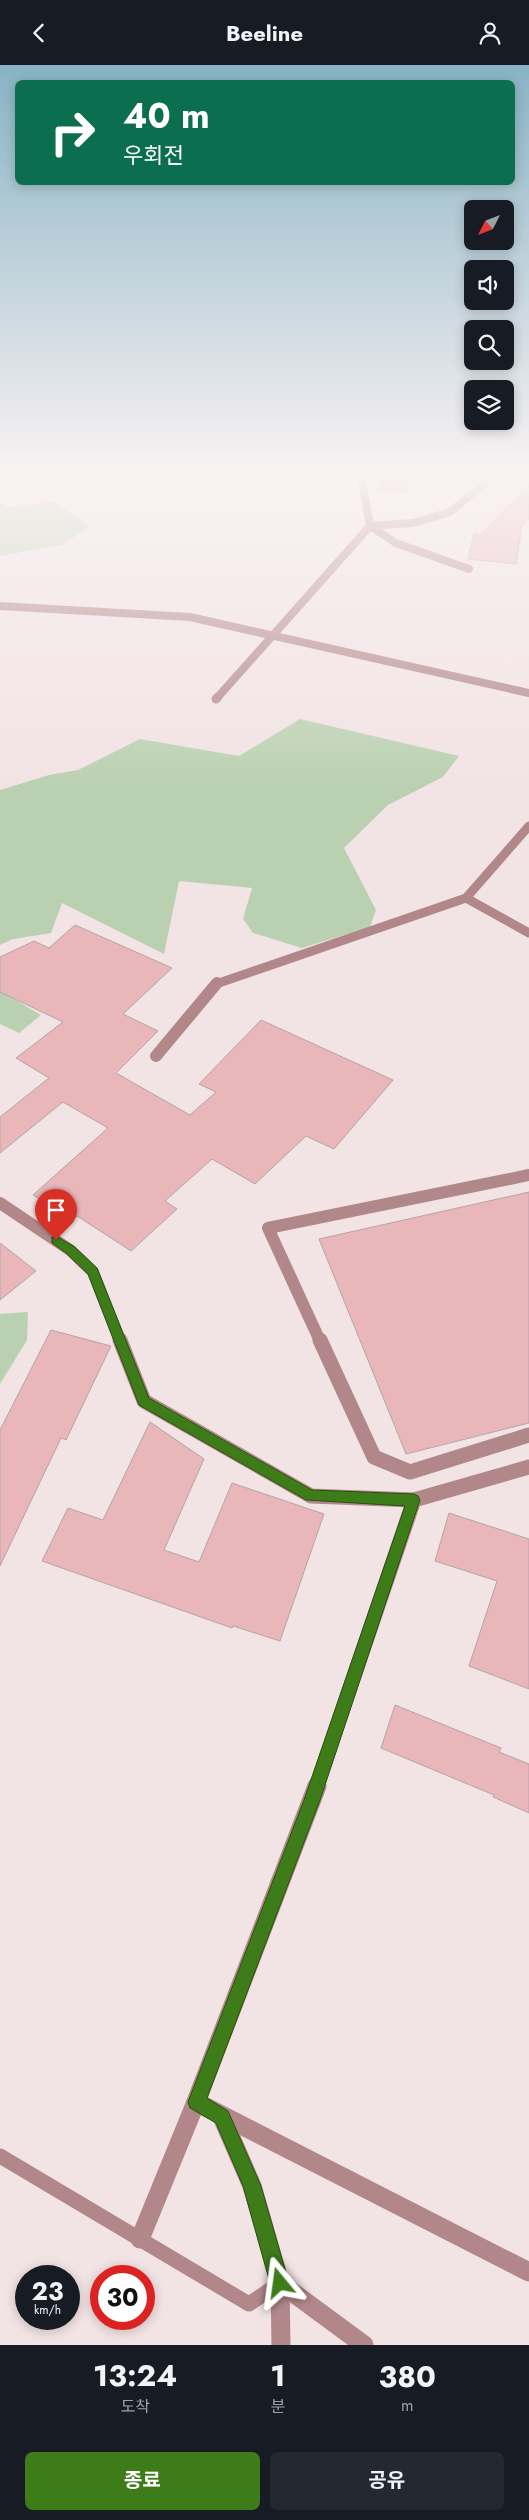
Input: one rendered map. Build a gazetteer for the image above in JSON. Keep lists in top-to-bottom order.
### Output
{
  "north": "bottom left",
  "page": {
    "header": "Beeline",
    "turn": ["40 m", "우회전"],
    "speed": "23 km/h",
    "limit": "30",
    "eta": [
      "13:24",
      "도착",
      "1",
      "분",
      "380",
      "m"
    ],
    "buttons": ["종료", "공유"]
  }
}
